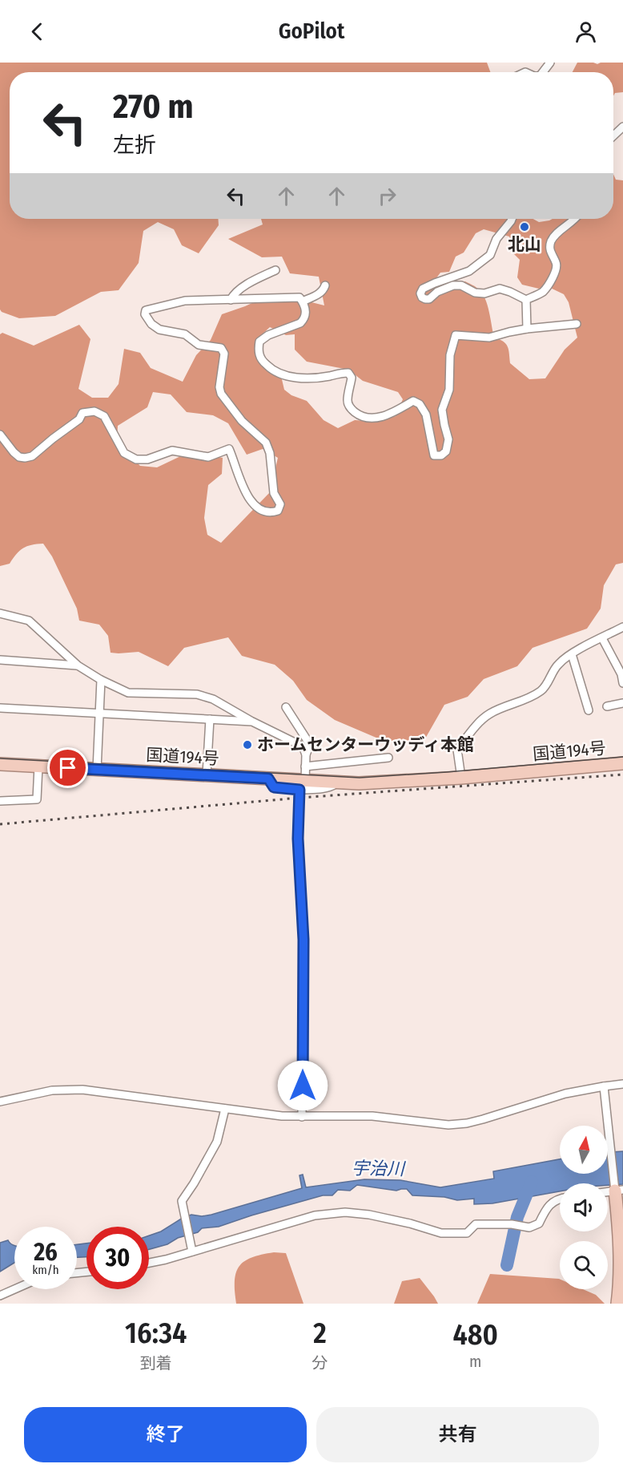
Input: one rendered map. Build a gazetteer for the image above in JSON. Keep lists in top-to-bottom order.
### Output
{
  "streets": {
    "highway": ["国道194号"]
  },
  "water": ["宇治川"],
  "places": ["北山", "ホームセンターウッディ本館"],
  "north": "top",
  "page": {
    "header": "GoPilot",
    "turn": ["270 m", "左折"],
    "speed": "26 km/h",
    "limit": "30",
    "eta": [
      "16:34",
      "到着",
      "2",
      "分",
      "480",
      "m"
    ],
    "buttons": ["終了", "共有"]
  }
}
